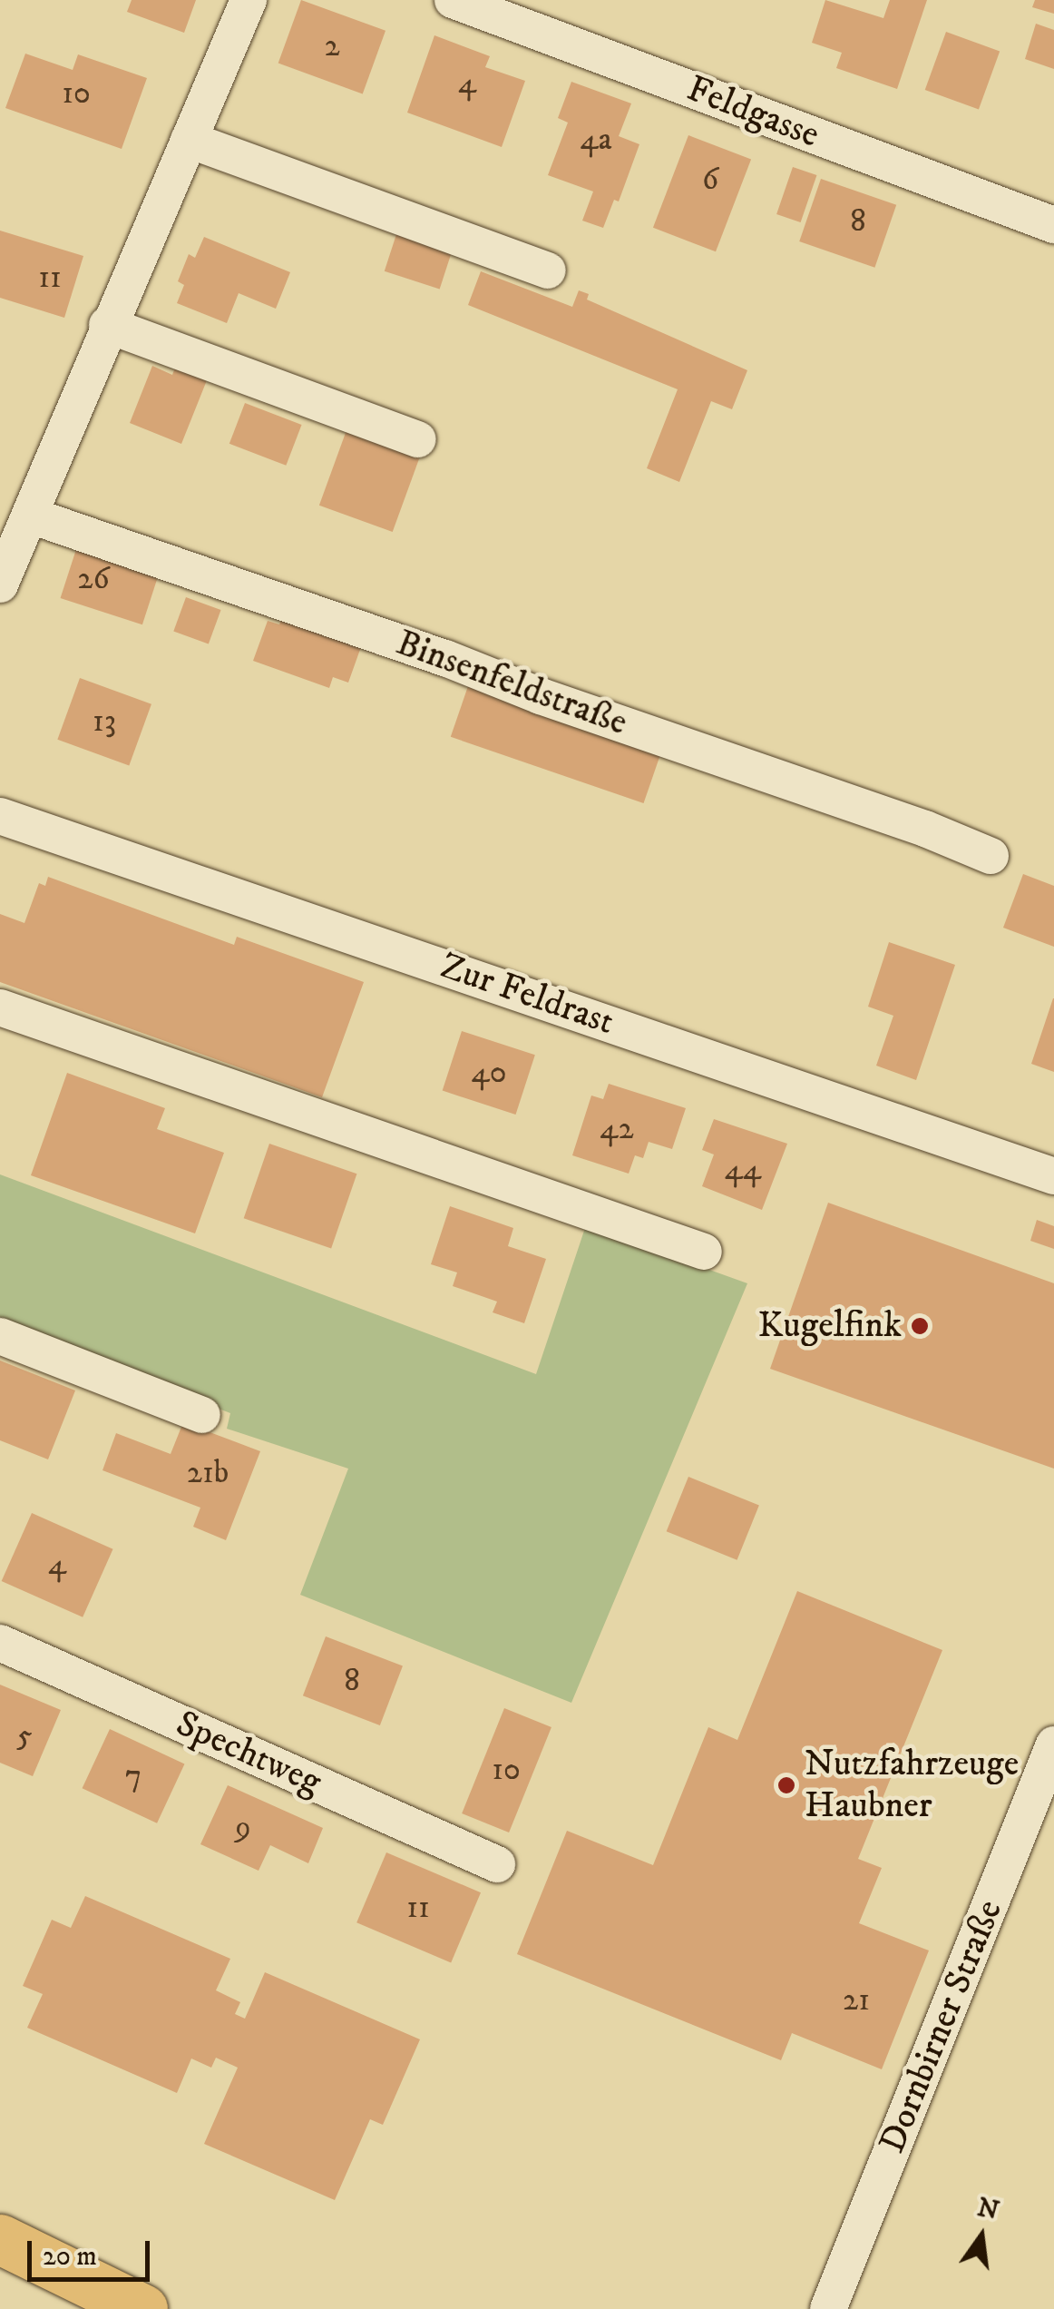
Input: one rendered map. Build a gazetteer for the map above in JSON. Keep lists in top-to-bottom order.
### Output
{
  "streets": {
    "street": [
      "Feldgasse",
      "Binsenfeldstraße",
      "Zur Feldrast",
      "Spechtweg",
      "Dornbirner Straße"
    ]
  },
  "places": ["Kugelfink", "Nutzfahrzeuge Haubner"],
  "house_numbers": [
    "2",
    "4",
    "10",
    "4a",
    "6",
    "8",
    "11",
    "26",
    "13",
    "40",
    "42",
    "44",
    "21b",
    "4",
    "8",
    "5",
    "10",
    "7",
    "9",
    "11",
    "21"
  ],
  "scale_bar": "20 m",
  "north": "top"
}
